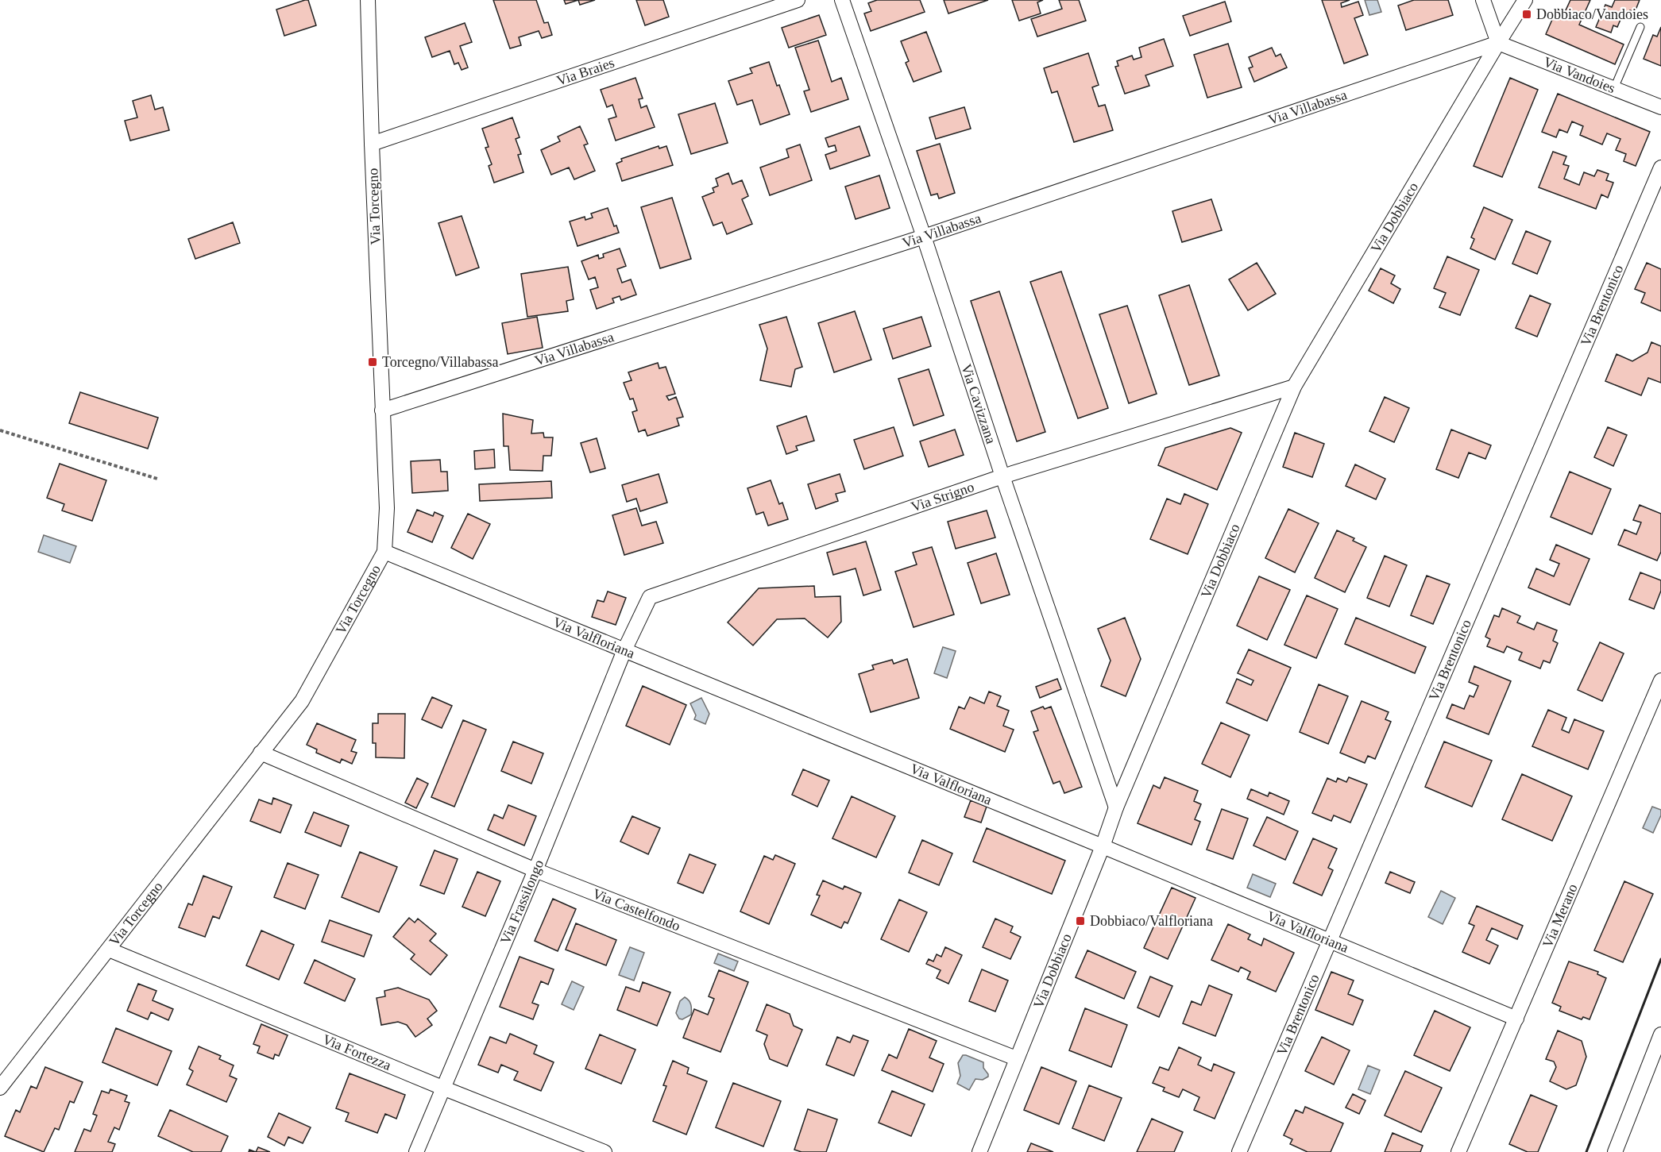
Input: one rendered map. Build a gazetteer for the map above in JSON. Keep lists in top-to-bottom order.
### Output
{
  "streets": {
    "street": [
      "Via Braies",
      "Via Vandoies",
      "Via Villabassa",
      "Via Torcegno",
      "Via Dobbiaco",
      "Via Brentonico",
      "Via Cavizzana",
      "Via Strigno",
      "Via Valfloriana",
      "Via Frassilongo",
      "Via Castelfondo",
      "Via Merano",
      "Via Fortezza"
    ]
  },
  "crossings": [
    ["Via Braies", "Via Torcegno"],
    ["Via Vandoies", "Via Villabassa"],
    ["Via Vandoies", "Via Dobbiaco"],
    ["Via Villabassa", "Via Torcegno"],
    ["Via Villabassa", "Via Dobbiaco"],
    ["Via Villabassa", "Via Cavizzana"],
    ["Via Torcegno", "Via Valfloriana"],
    ["Via Torcegno", "Via Castelfondo"],
    ["Via Torcegno", "Via Fortezza"],
    ["Via Dobbiaco", "Via Cavizzana"],
    ["Via Dobbiaco", "Via Strigno"],
    ["Via Dobbiaco", "Via Valfloriana"],
    ["Via Dobbiaco", "Via Castelfondo"],
    ["Via Brentonico", "Via Valfloriana"],
    ["Via Cavizzana", "Via Strigno"],
    ["Via Strigno", "Via Valfloriana"],
    ["Via Strigno", "Via Frassilongo"],
    ["Via Valfloriana", "Via Frassilongo"],
    ["Via Valfloriana", "Via Merano"],
    ["Via Frassilongo", "Via Castelfondo"],
    ["Via Frassilongo", "Via Fortezza"]
  ],
  "places": {
    "transit": ["Dobbiaco/Vandoies", "Torcegno/Villabassa", "Dobbiaco/Valfloriana"]
  }
}
